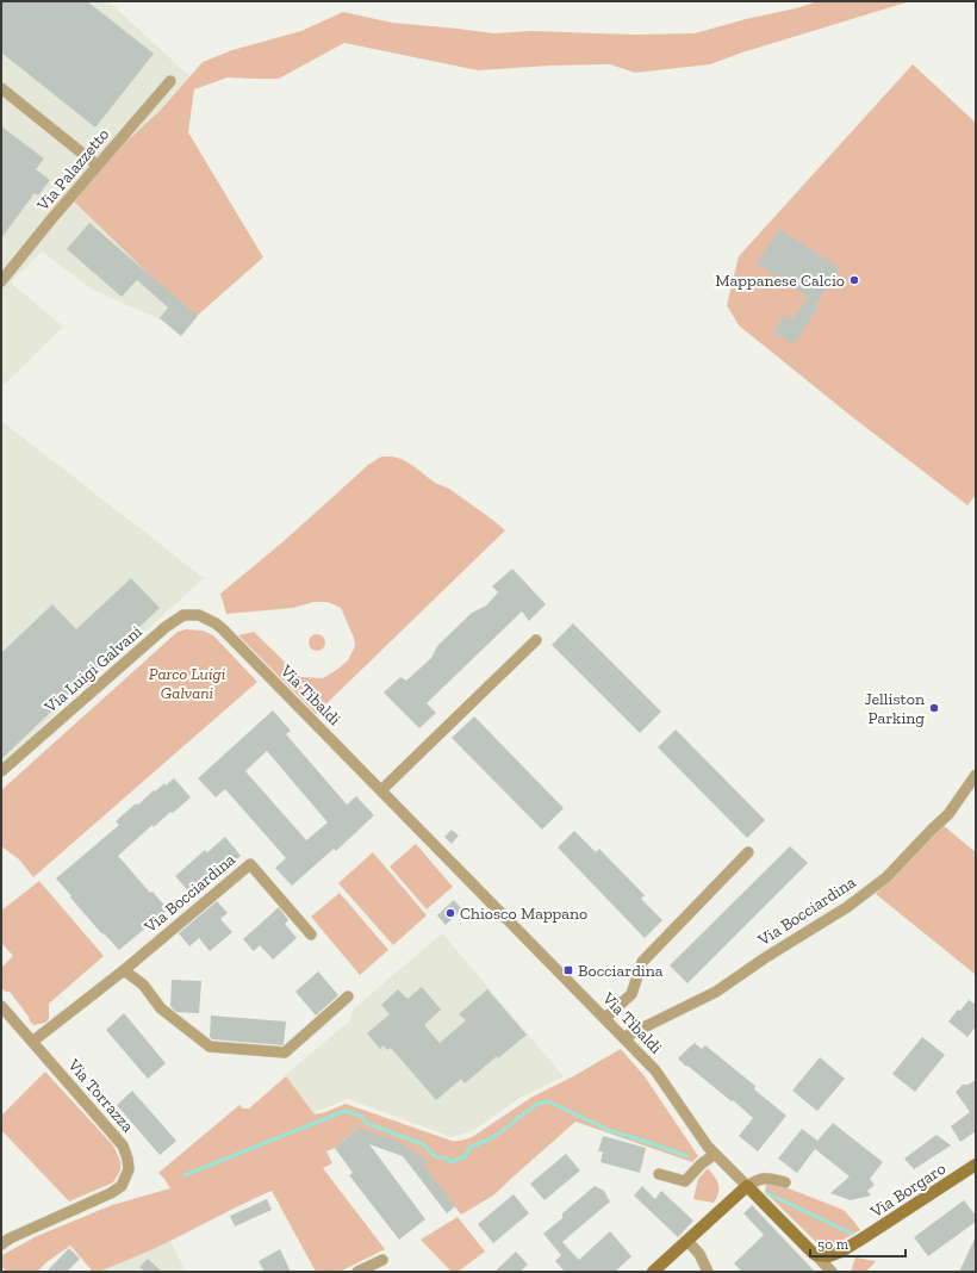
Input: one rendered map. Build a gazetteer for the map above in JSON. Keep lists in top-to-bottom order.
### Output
{
  "streets": {
    "street": [
      "Via Palazzetto",
      "Via Luigi Galvani",
      "Via Tibaldi",
      "Via Bocciardina",
      "Via Torrazza",
      "Via Borgaro"
    ]
  },
  "crossings": [
    ["Via Luigi Galvani", "Via Tibaldi"],
    ["Via Tibaldi", "Via Bocciardina"]
  ],
  "parks": ["Parco Luigi Galvani"],
  "places": {
    "other": ["Mappanese Calcio", "Jelliston Parking", "Chiosco Mappano"],
    "transit": ["Bocciardina"]
  },
  "scale_bar": "50 m"
}
